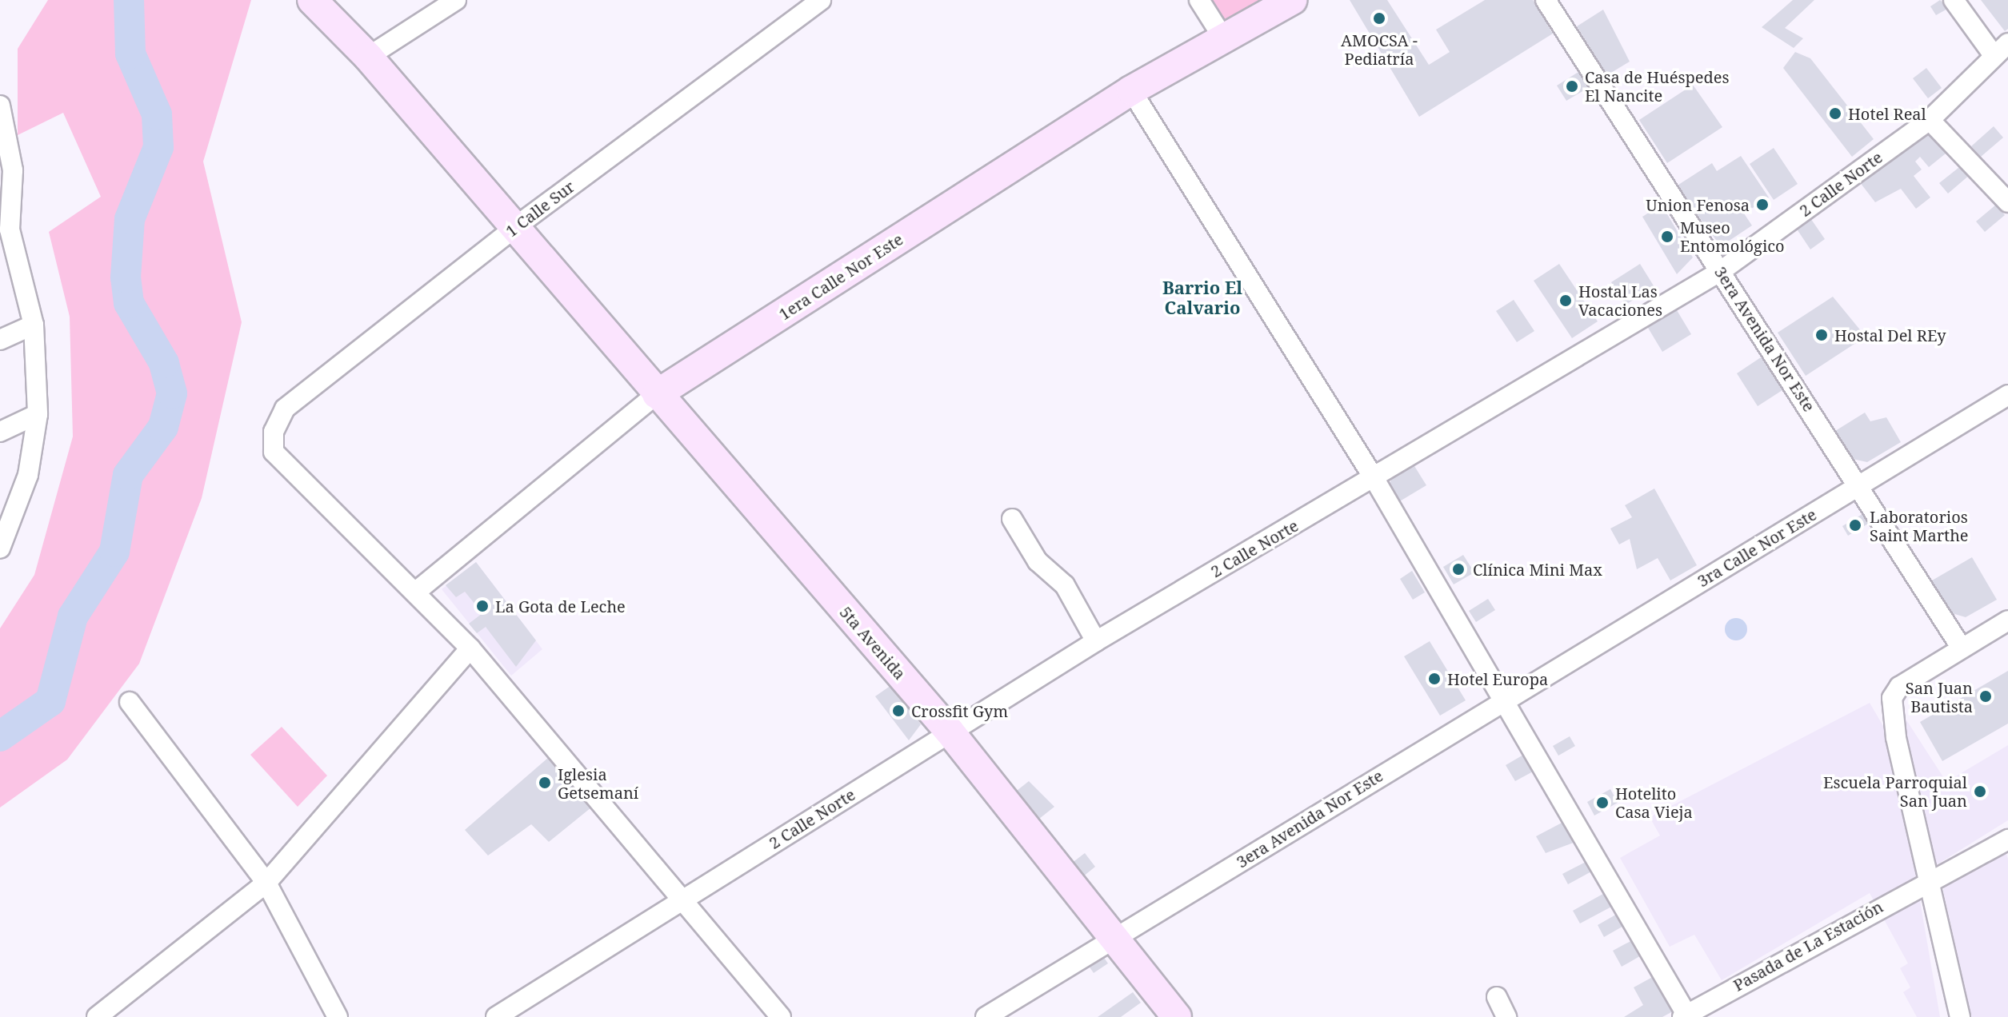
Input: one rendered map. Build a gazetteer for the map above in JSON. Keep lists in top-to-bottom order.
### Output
{
  "streets": {
    "street": [
      "2 Calle Norte",
      "1 Calle Sur",
      "1era Calle Nor Este",
      "3era Avenida Nor Este",
      "3ra Calle Nor Este",
      "5ta Avenida",
      "Pasada de La Estación"
    ]
  },
  "crossings": [
    ["2 Calle Norte", "3era Avenida Nor Este"],
    ["2 Calle Norte", "5ta Avenida"],
    ["1 Calle Sur", "1era Calle Nor Este"],
    ["1 Calle Sur", "5ta Avenida"],
    ["1era Calle Nor Este", "5ta Avenida"],
    ["3era Avenida Nor Este", "3ra Calle Nor Este"],
    ["3era Avenida Nor Este", "5ta Avenida"]
  ],
  "districts": ["Barrio El Calvario"],
  "places": [
    "AMOCSA - Pediatría",
    "Casa de Huéspedes El Nancite",
    "Hotel Real",
    "Union Fenosa",
    "Museo Entomológico",
    "Hostal Las Vacaciones",
    "Hostal Del REy",
    "Laboratorios Saint Marthe",
    "Clínica Mini Max",
    "La Gota de Leche",
    "Hotel Europa",
    "San Juan Bautista",
    "Crossfit Gym",
    "Iglesia Getsemaní",
    "Escuela Parroquial San Juan",
    "Hotelito Casa Vieja"
  ]
}
